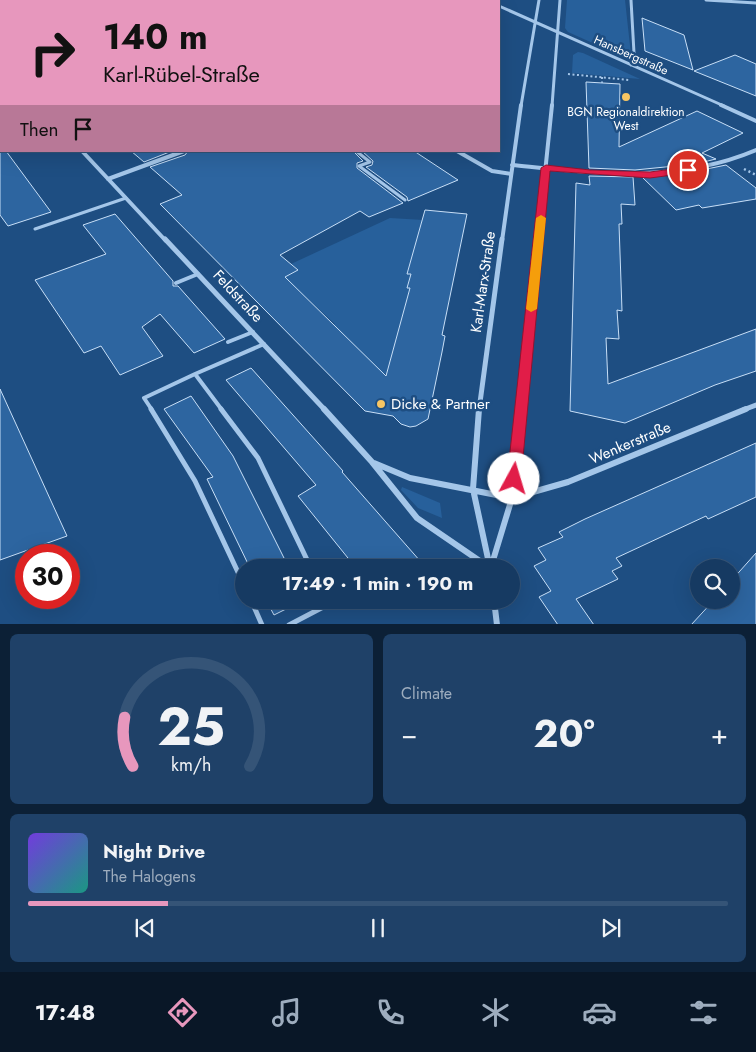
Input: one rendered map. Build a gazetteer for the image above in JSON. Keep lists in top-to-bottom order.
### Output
{
  "streets": {
    "street": [
      "Hansbergstraße",
      "Karl-Marx-Straße",
      "Feldstraße",
      "Wenkerstraße"
    ]
  },
  "crossings": [
    ["Hansbergstraße", "Karl-Marx-Straße"],
    ["Karl-Marx-Straße", "Feldstraße"],
    ["Feldstraße", "Wenkerstraße"]
  ],
  "places": ["BGN Regionaldirektion West", "Dicke & Partner"],
  "page": {
    "turn": ["140 m", "Karl-Rübel-Straße"],
    "then": "Then",
    "limit": "30",
    "trip": "17:49 · 1 min · 190 m",
    "tile": "Climate",
    "heat": ["−", "20°", "+"],
    "song": ["Night Drive", "The Halogens"],
    "tabs": "17:48",
    "gauge": ["25", "km/h"]
  }
}
